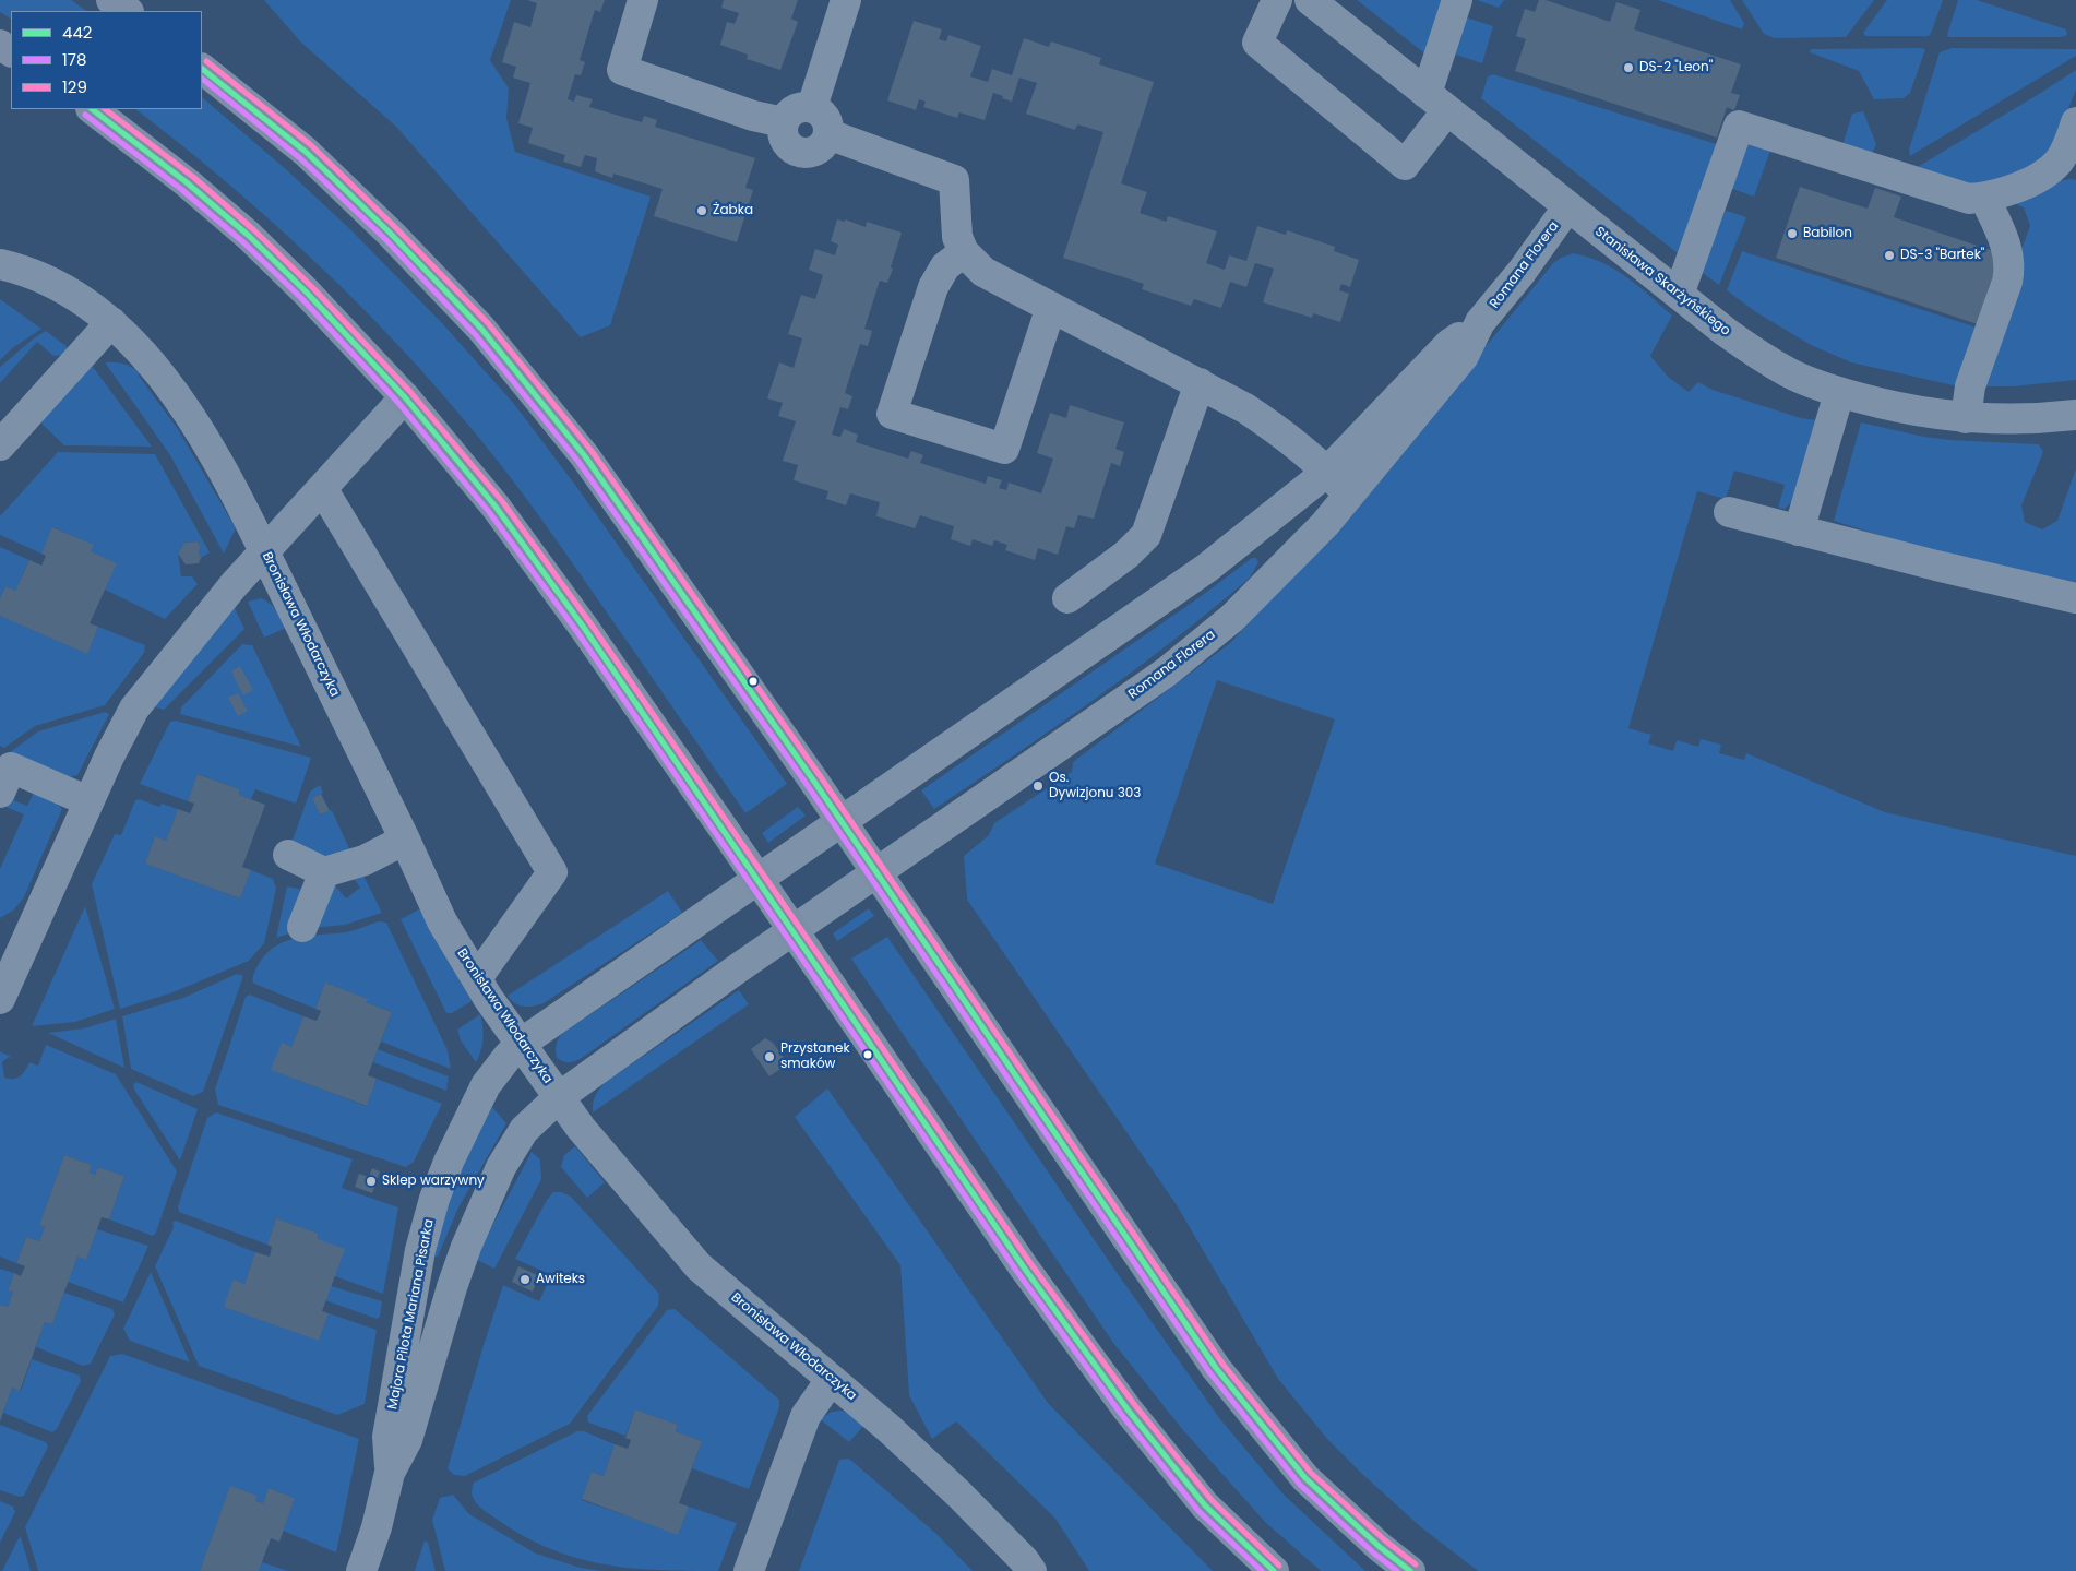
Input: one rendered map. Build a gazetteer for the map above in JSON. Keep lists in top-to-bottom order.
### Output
{
  "streets": {
    "street": [
      "Romana Florera",
      "Stanisława Skarżyńskiego",
      "Bronisława Włodarczyka",
      "Majora Pilota Mariana Pisarka"
    ]
  },
  "crossings": [
    ["Romana Florera", "Stanisława Skarżyńskiego"],
    ["Romana Florera", "Majora Pilota Mariana Pisarka"],
    ["Bronisława Włodarczyka", "Majora Pilota Mariana Pisarka"]
  ],
  "places": [
    "DS-2 \"Leon\"",
    "Żabka",
    "Babilon",
    "DS-3 \"Bartek\"",
    "Os. Dywizjonu 303",
    "Przystanek smaków",
    "Sklep warzywny",
    "Awiteks"
  ],
  "lines": ["transit line 129", "transit line 442", "transit line 178"],
  "legend": ["442", "178", "129"]
}
